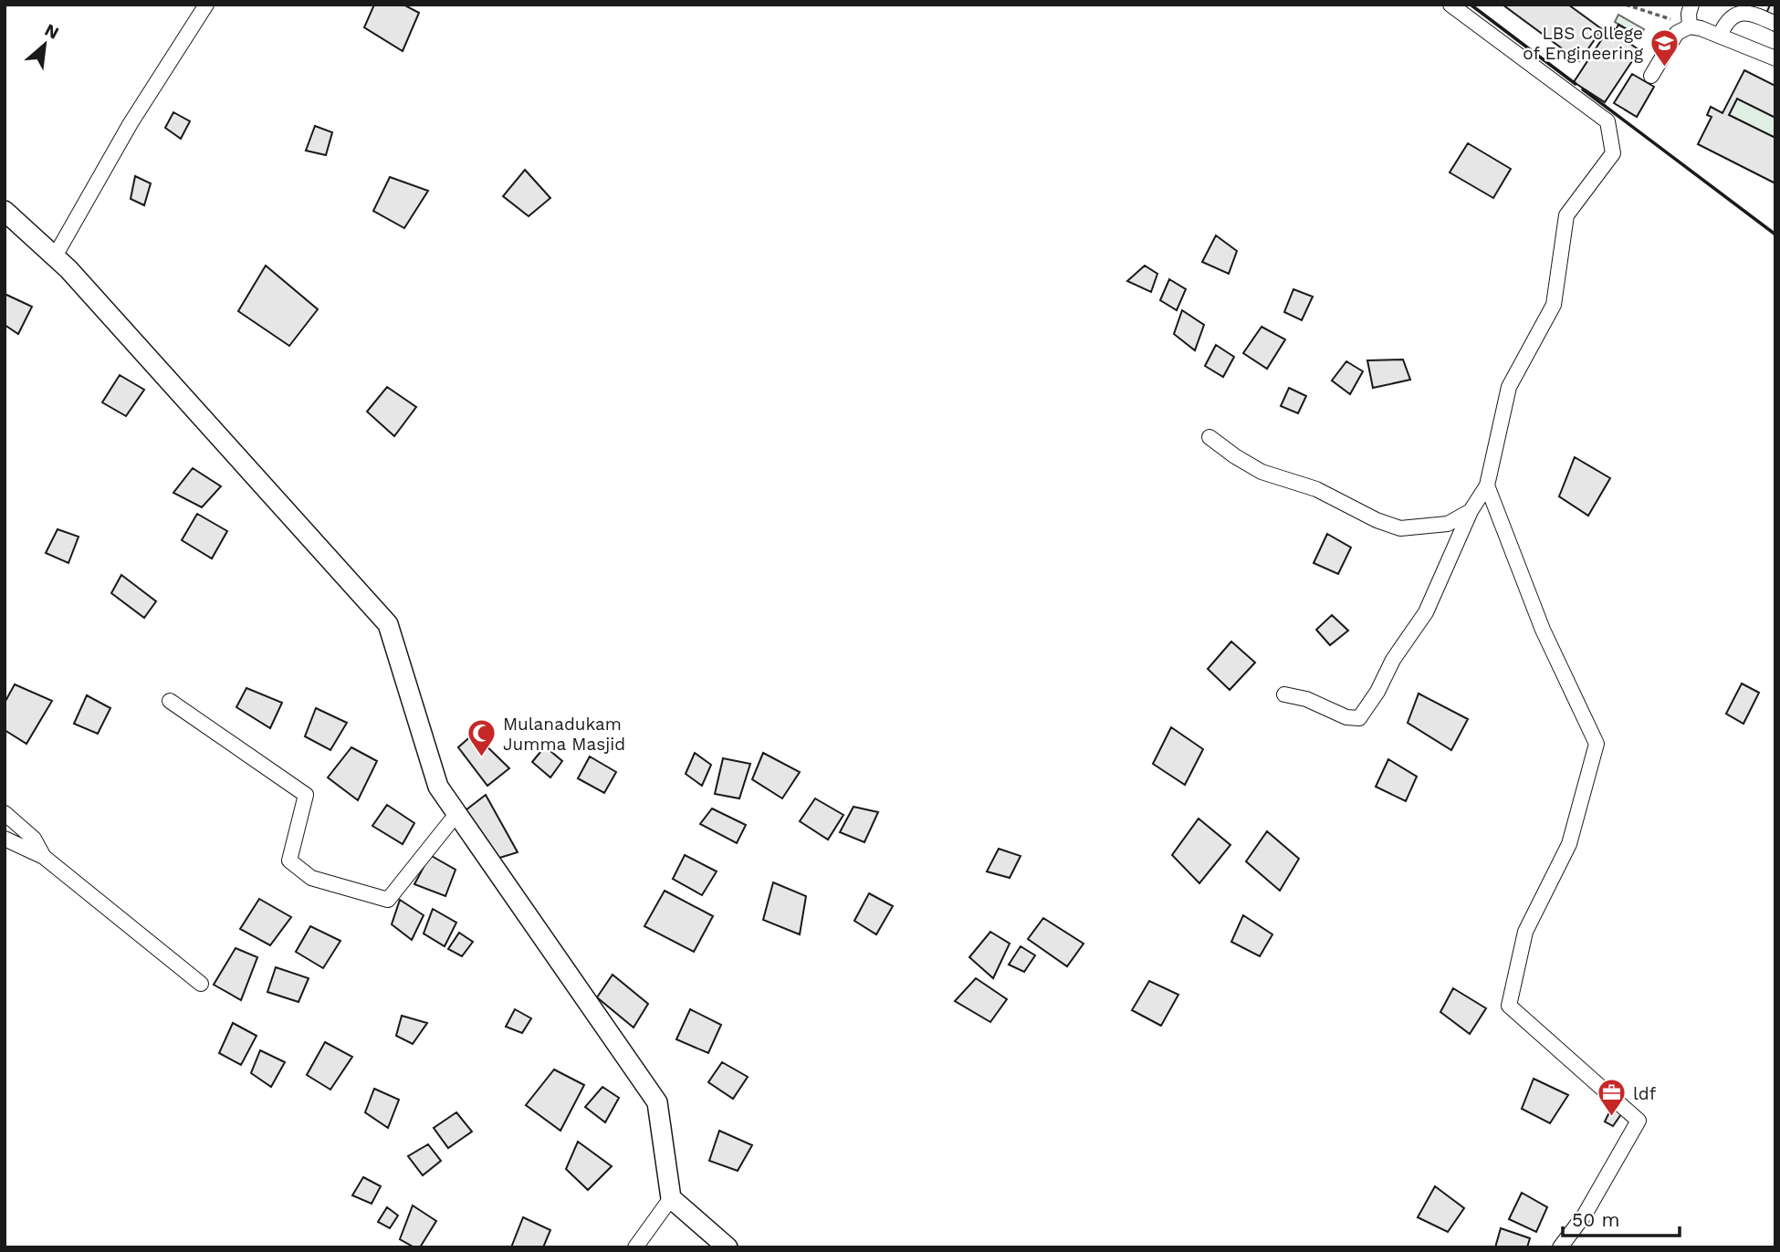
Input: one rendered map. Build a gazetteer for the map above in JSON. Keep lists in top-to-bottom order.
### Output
{
  "places": {
    "school or university": ["LBS College of Engineering"],
    "mosque": ["Mulanadukam Jumma Masjid"],
    "office": ["ldf"]
  },
  "scale_bar": "50 m",
  "north": "top right"
}
